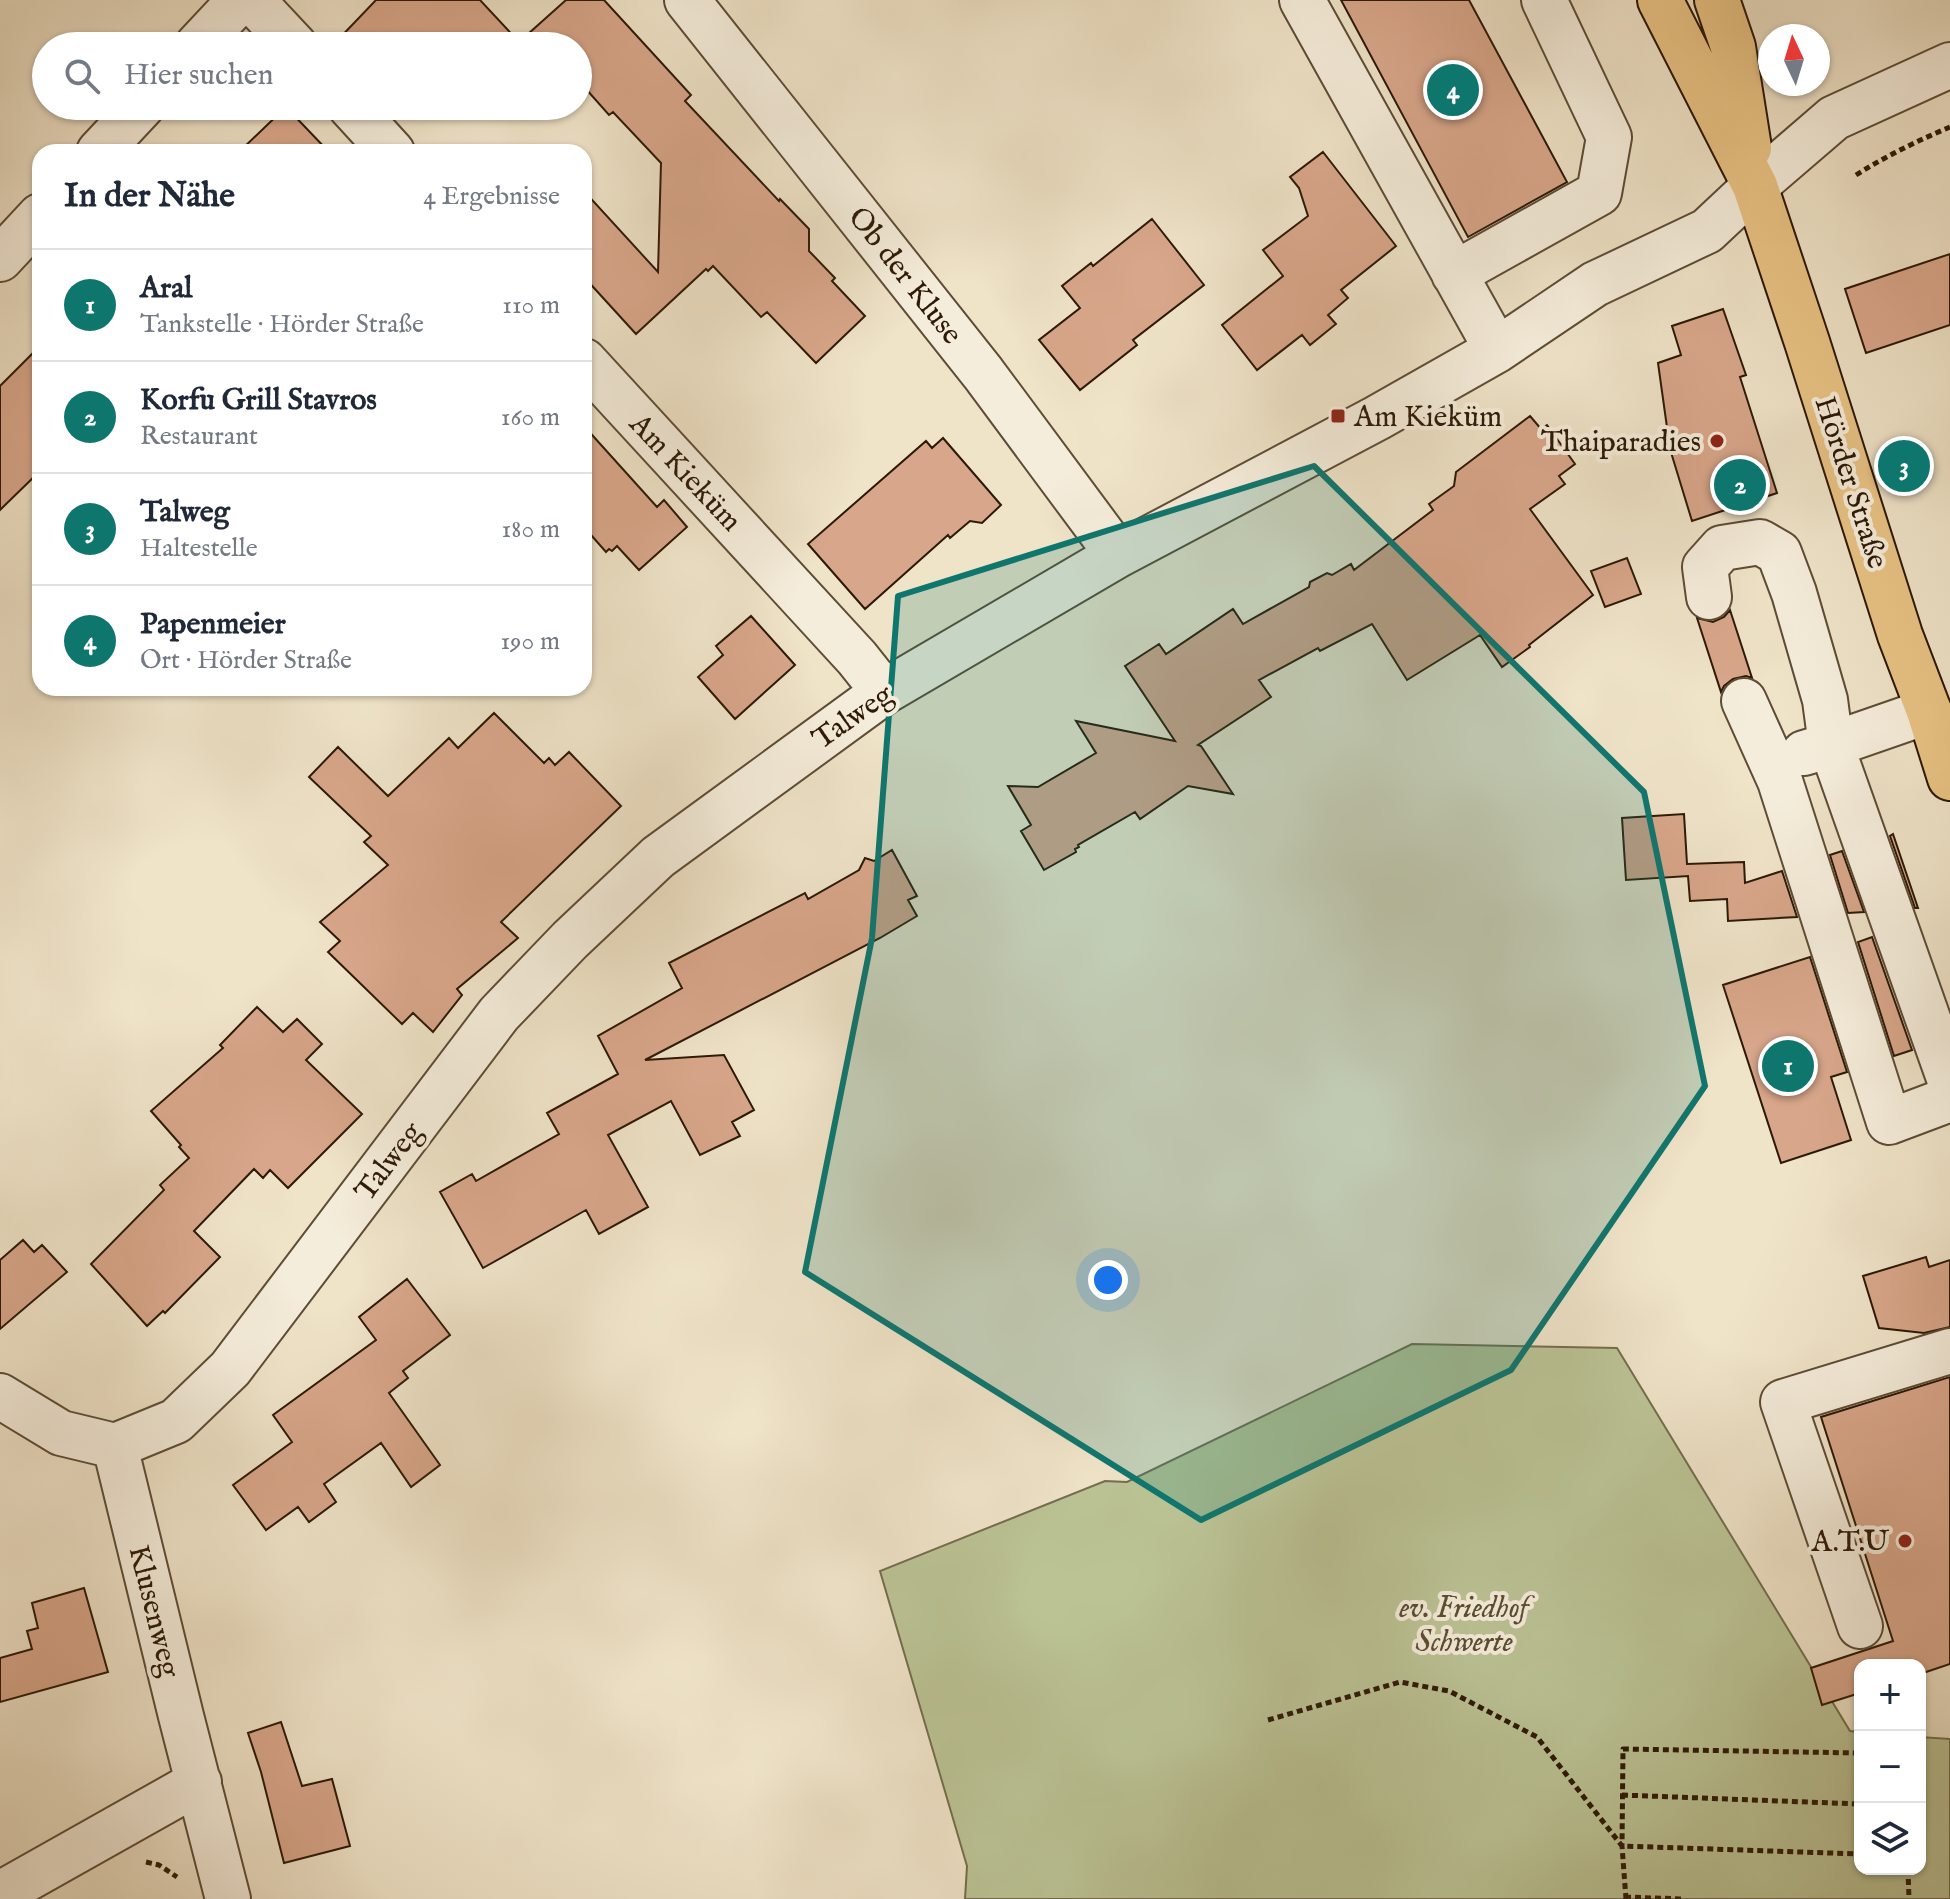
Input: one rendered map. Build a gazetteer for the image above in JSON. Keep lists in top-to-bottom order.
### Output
{
  "streets": {
    "main road": ["Hörder Straße"],
    "street": [
      "Ob der Kluse",
      "Am Kieküm",
      "Talweg",
      "Klusenweg"
    ]
  },
  "crossings": [
    ["Ob der Kluse", "Talweg"],
    ["Am Kieküm", "Talweg"],
    ["Hörder Straße", "Talweg"],
    ["Talweg", "Klusenweg"]
  ],
  "parks": ["ev. Friedhof Schwerte"],
  "places": {
    "transit": ["Am Kieküm"],
    "other": ["Thaiparadies", "A.T.U"]
  },
  "north": "top",
  "page": {
    "search": "Hier suchen",
    "pins": [
      "4",
      "3",
      "2",
      "1"
    ],
    "heading": ["In der Nähe", "4 Ergebnisse"],
    "list": [
      {
        "mark": "1",
        "name": "Aral",
        "note": "Tankstelle · Hörder Straße",
        "value": "110 m"
      },
      {
        "mark": "2",
        "name": "Korfu Grill Stavros",
        "note": "Restaurant",
        "value": "160 m"
      },
      {
        "mark": "3",
        "name": "Talweg",
        "note": "Haltestelle",
        "value": "180 m"
      },
      {
        "mark": "4",
        "name": "Papenmeier",
        "note": "Ort · Hörder Straße",
        "value": "190 m"
      }
    ],
    "map_buttons": ["+", "−"]
  }
}
